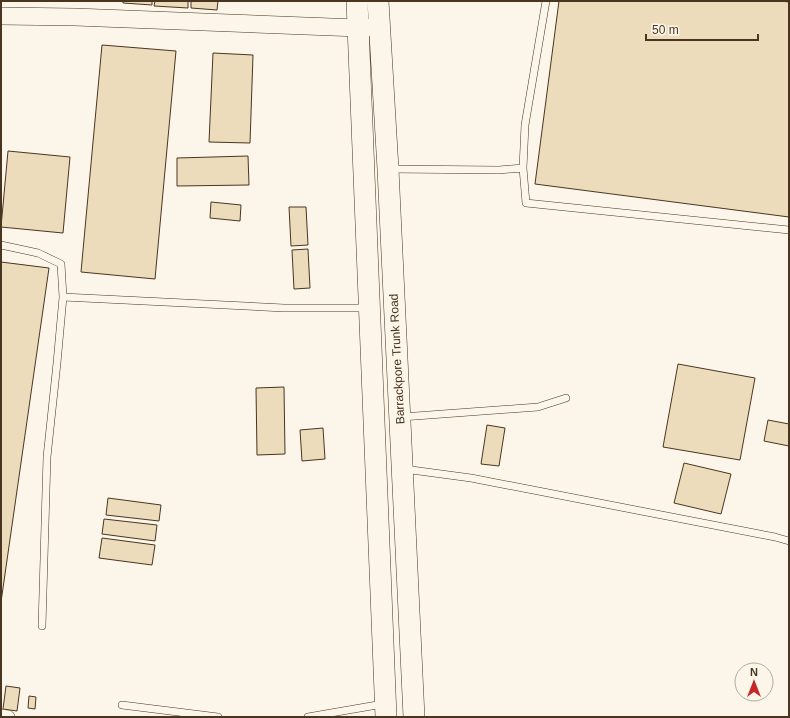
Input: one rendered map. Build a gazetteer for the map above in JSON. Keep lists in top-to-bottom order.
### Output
{
  "streets": {
    "main road": ["Barrackpore Trunk Road"]
  },
  "scale_bar": "50 m",
  "north": "top"
}
